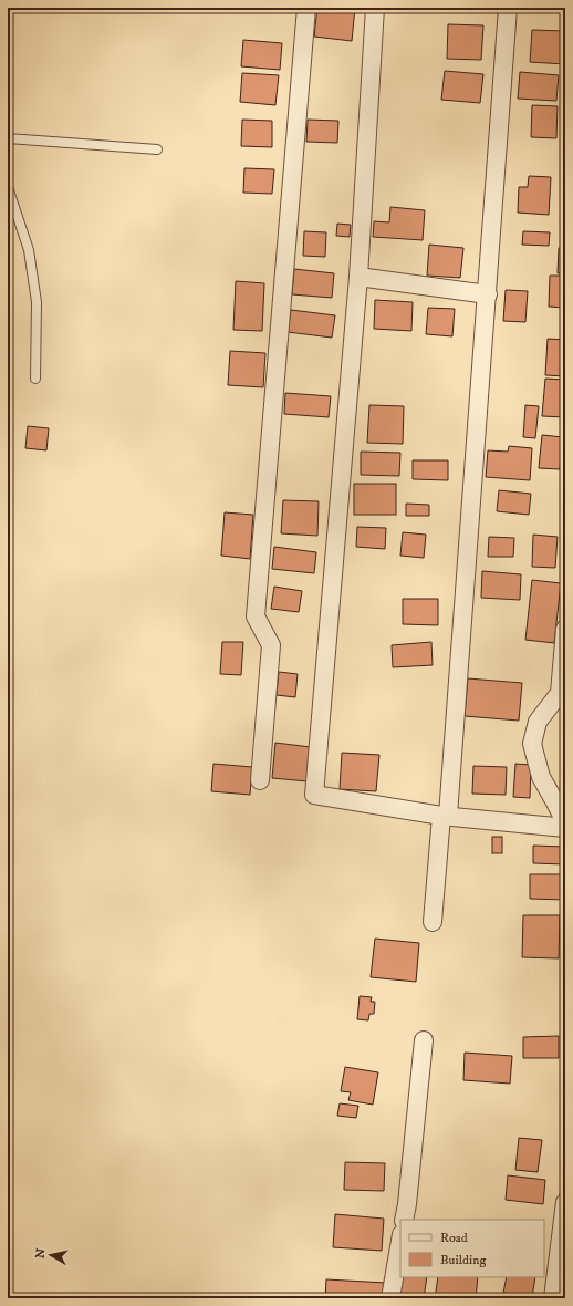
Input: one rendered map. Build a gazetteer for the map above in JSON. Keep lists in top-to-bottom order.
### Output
{
  "legend": ["Road", "Building"],
  "north": "left"
}
